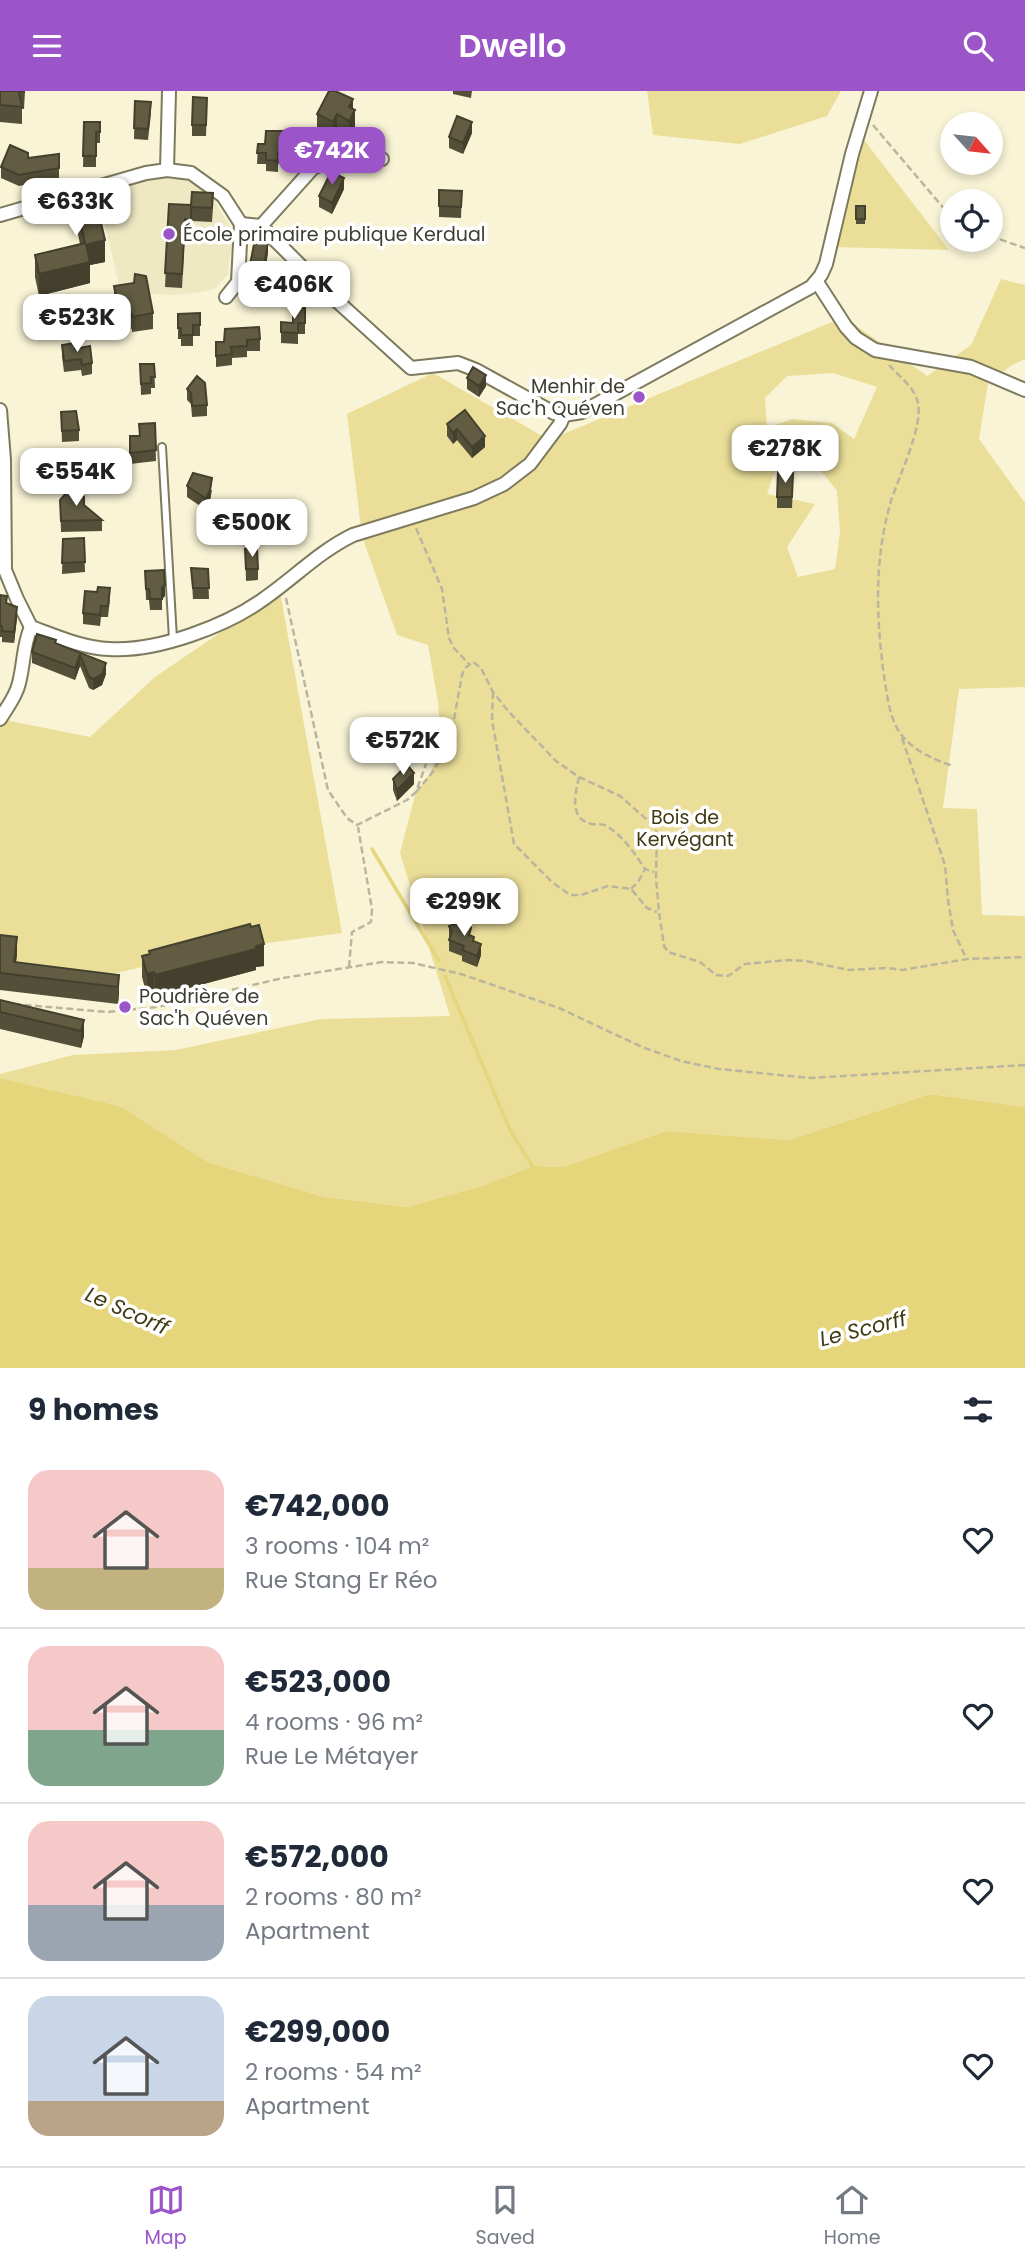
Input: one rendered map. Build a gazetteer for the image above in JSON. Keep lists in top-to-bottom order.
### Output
{
  "water": ["Le Scorff"],
  "parks": ["Bois de Kervégant"],
  "places": ["École primaire publique Kerdual", "Menhir de Sac'h Quéven", "Poudrière de Sac'h Quéven"],
  "north": "bottom right",
  "page": {
    "header": "Dwello",
    "price": [
      "€742K",
      "€633K",
      "€406K",
      "€523K",
      "€278K",
      "€554K",
      "€500K",
      "€572K",
      "€299K"
    ],
    "heading": "9 homes",
    "list": [
      {
        "name": "€742,000",
        "note": "3 rooms · 104 m² · Rue Stang Er Réo"
      },
      {
        "name": "€523,000",
        "note": "4 rooms · 96 m² · Rue Le Métayer"
      },
      {
        "name": "€572,000",
        "note": "2 rooms · 80 m² · Apartment"
      },
      {
        "name": "€299,000",
        "note": "2 rooms · 54 m² · Apartment"
      }
    ],
    "tabs": ["Map", "Saved", "Home"]
  }
}
